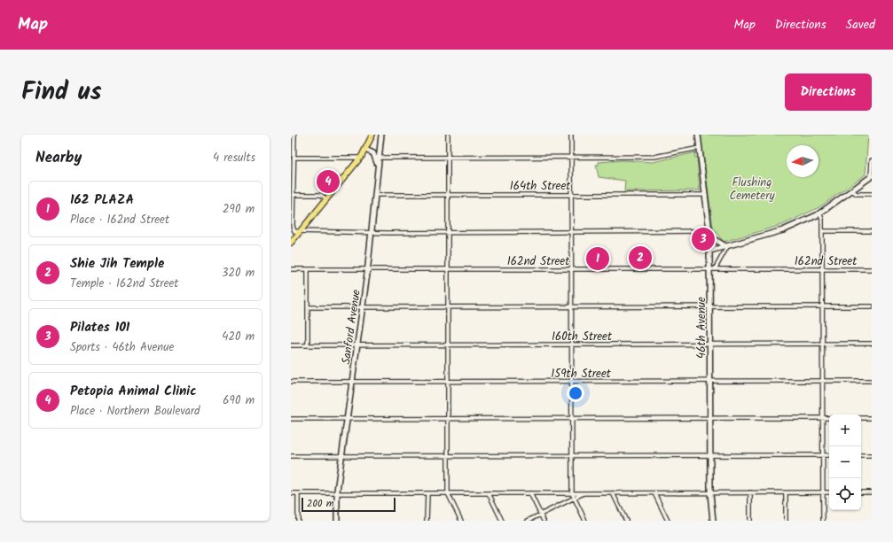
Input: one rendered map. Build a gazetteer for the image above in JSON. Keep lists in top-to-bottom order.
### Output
{
  "streets": {
    "street": [
      "164th Street",
      "162nd Street",
      "Sanford Avenue",
      "46th Avenue",
      "160th Street",
      "159th Street"
    ]
  },
  "crossings": [
    ["164th Street", "Sanford Avenue"],
    ["164th Street", "46th Avenue"],
    ["162nd Street", "Sanford Avenue"],
    ["162nd Street", "46th Avenue"],
    ["Sanford Avenue", "160th Street"],
    ["Sanford Avenue", "159th Street"],
    ["46th Avenue", "160th Street"],
    ["46th Avenue", "159th Street"]
  ],
  "parks": ["Flushing Cemetery"],
  "scale_bar": "200 m",
  "north": "left",
  "page": {
    "header": "Map",
    "nav": ["Map", "Directions", "Saved"],
    "title": "Find us",
    "buttons": "Directions",
    "heading": ["Nearby", "4 results"],
    "pins": [
      "4",
      "3",
      "2",
      "1"
    ],
    "list": [
      {
        "mark": "1",
        "name": "162 PLAZA",
        "note": "Place · 162nd Street",
        "value": "290 m"
      },
      {
        "mark": "2",
        "name": "Shie Jih Temple",
        "note": "Temple · 162nd Street",
        "value": "320 m"
      },
      {
        "mark": "3",
        "name": "Pilates 101",
        "note": "Sports · 46th Avenue",
        "value": "420 m"
      },
      {
        "mark": "4",
        "name": "Petopia Animal Clinic",
        "note": "Place · Northern Boulevard",
        "value": "690 m"
      }
    ],
    "map_buttons": ["+", "−"],
    "scale": "200 m"
  }
}
